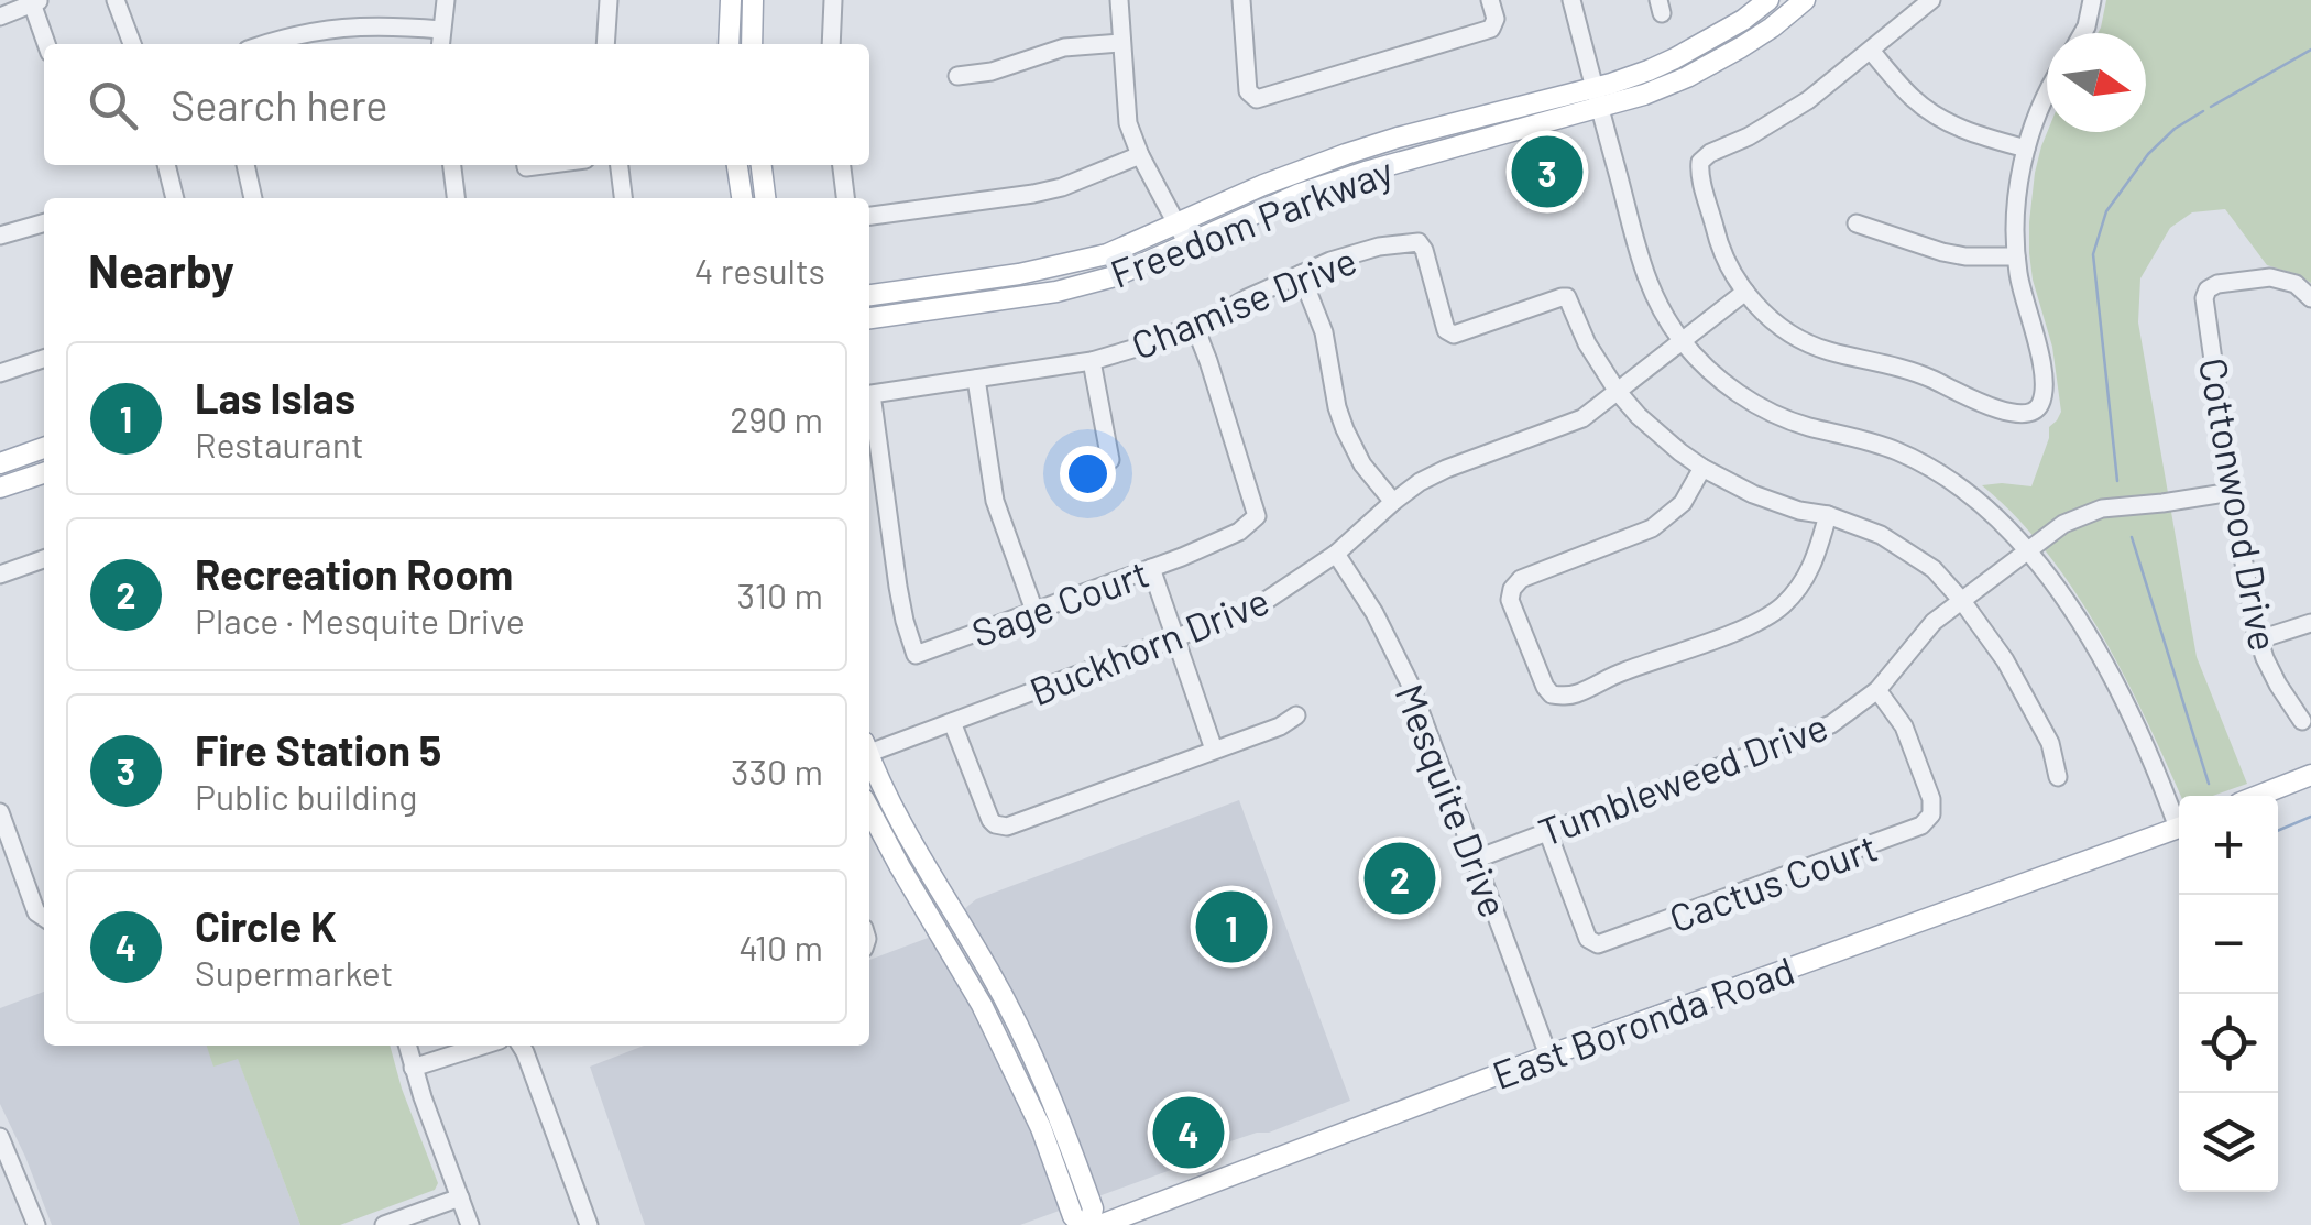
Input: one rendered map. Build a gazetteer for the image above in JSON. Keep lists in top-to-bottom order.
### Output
{
  "streets": {
    "main road": ["Freedom Parkway", "East Boronda Road"],
    "street": [
      "Chamise Drive",
      "Cottonwood Drive",
      "Sage Court",
      "Buckhorn Drive",
      "Tumbleweed Drive",
      "Mesquite Drive",
      "Cactus Court"
    ]
  },
  "crossings": [
    ["Chamise Drive", "Sage Court"],
    ["Chamise Drive", "Buckhorn Drive"],
    ["Cottonwood Drive", "Tumbleweed Drive"],
    ["Buckhorn Drive", "Mesquite Drive"],
    ["Tumbleweed Drive", "Mesquite Drive"],
    ["Tumbleweed Drive", "Cactus Court"],
    ["Mesquite Drive", "East Boronda Road"]
  ],
  "north": "right",
  "page": {
    "search": "Search here",
    "pins": [
      "3",
      "2",
      "1",
      "4"
    ],
    "heading": ["Nearby", "4 results"],
    "list": [
      {
        "mark": "1",
        "name": "Las Islas",
        "note": "Restaurant",
        "value": "290 m"
      },
      {
        "mark": "2",
        "name": "Recreation Room",
        "note": "Place · Mesquite Drive",
        "value": "310 m"
      },
      {
        "mark": "3",
        "name": "Fire Station 5",
        "note": "Public building",
        "value": "330 m"
      },
      {
        "mark": "4",
        "name": "Circle K",
        "note": "Supermarket",
        "value": "410 m"
      }
    ],
    "map_buttons": ["+", "−"]
  }
}
